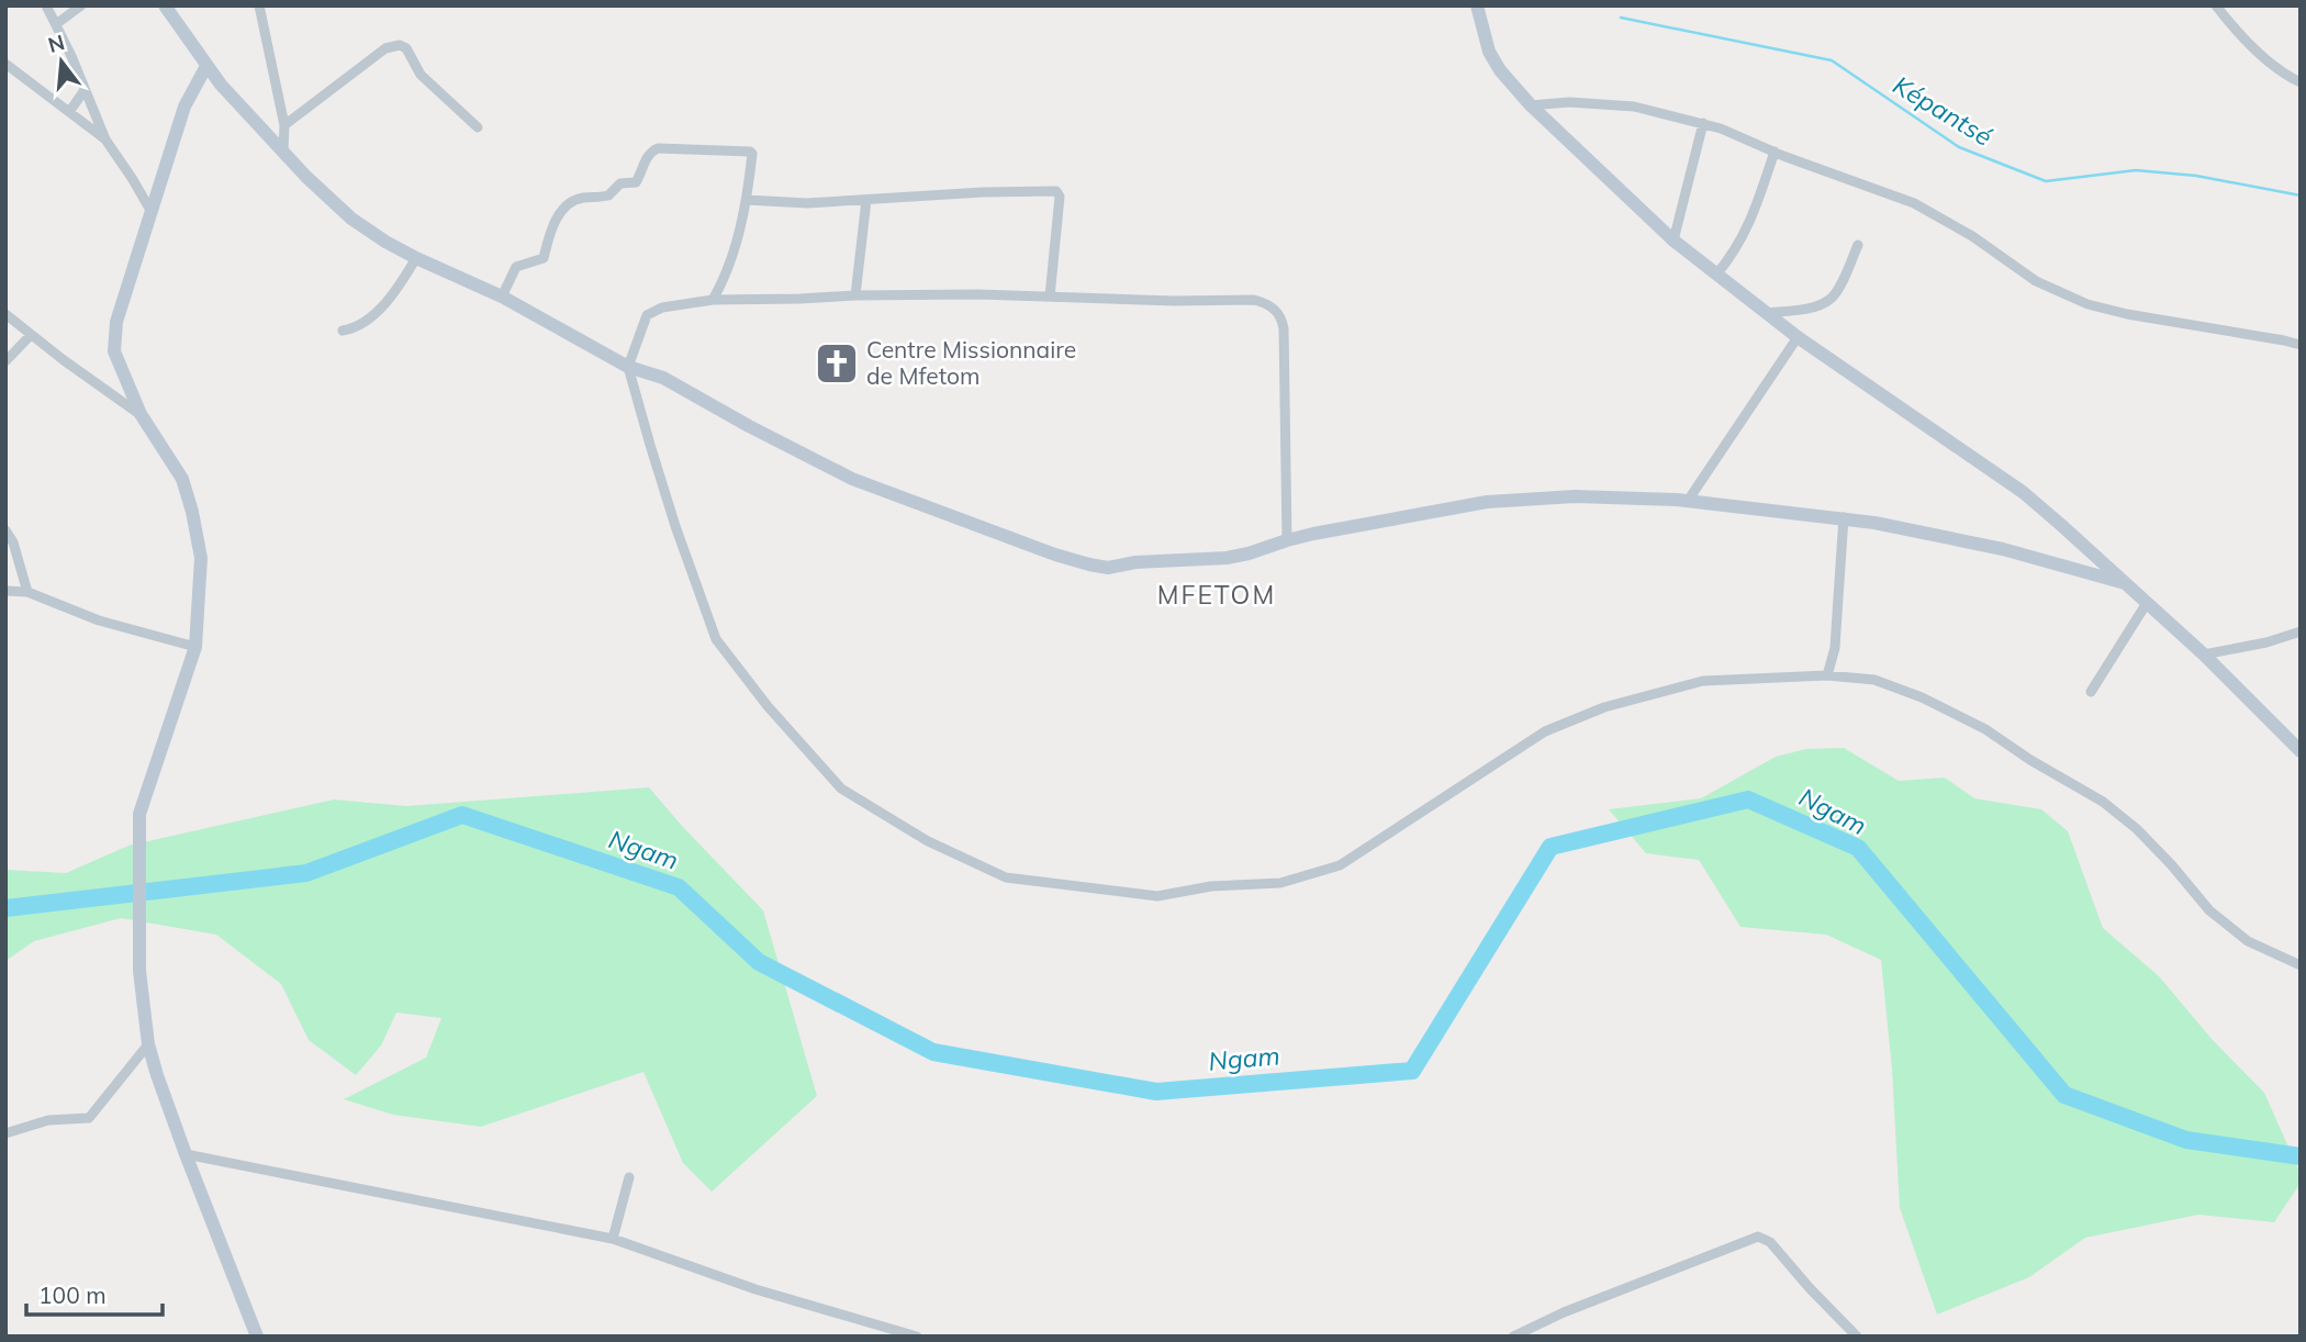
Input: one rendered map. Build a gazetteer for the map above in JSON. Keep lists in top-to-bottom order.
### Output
{
  "districts": ["MFETOM"],
  "water": ["Képantsé", "Ngam"],
  "places": {
    "church": ["Centre Missionnaire de Mfetom"]
  },
  "scale_bar": "100 m",
  "north": "top"
}
